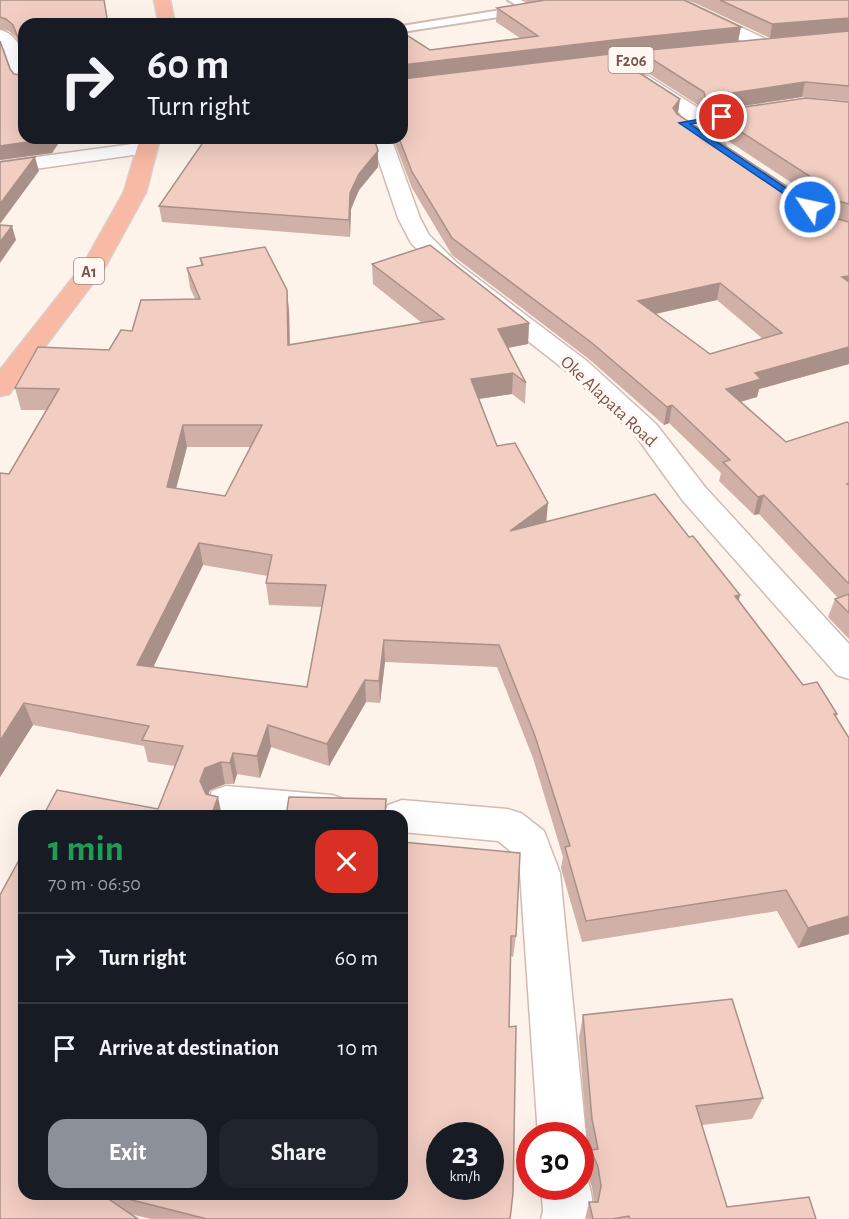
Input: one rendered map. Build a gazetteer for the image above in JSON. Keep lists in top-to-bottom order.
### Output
{
  "streets": {
    "highway": ["A1"],
    "main road": ["F206"],
    "street": ["Oke Alapata Road"]
  },
  "page": {
    "turn": ["60 m", "Turn right"],
    "heading": ["1 min", "70 m · 06:50"],
    "list": [
      {
        "name": "Turn right",
        "value": "60 m"
      },
      {
        "name": "Arrive at destination",
        "value": "10 m"
      }
    ],
    "buttons": ["Exit", "Share"],
    "speed": "23 km/h",
    "limit": "30"
  }
}
